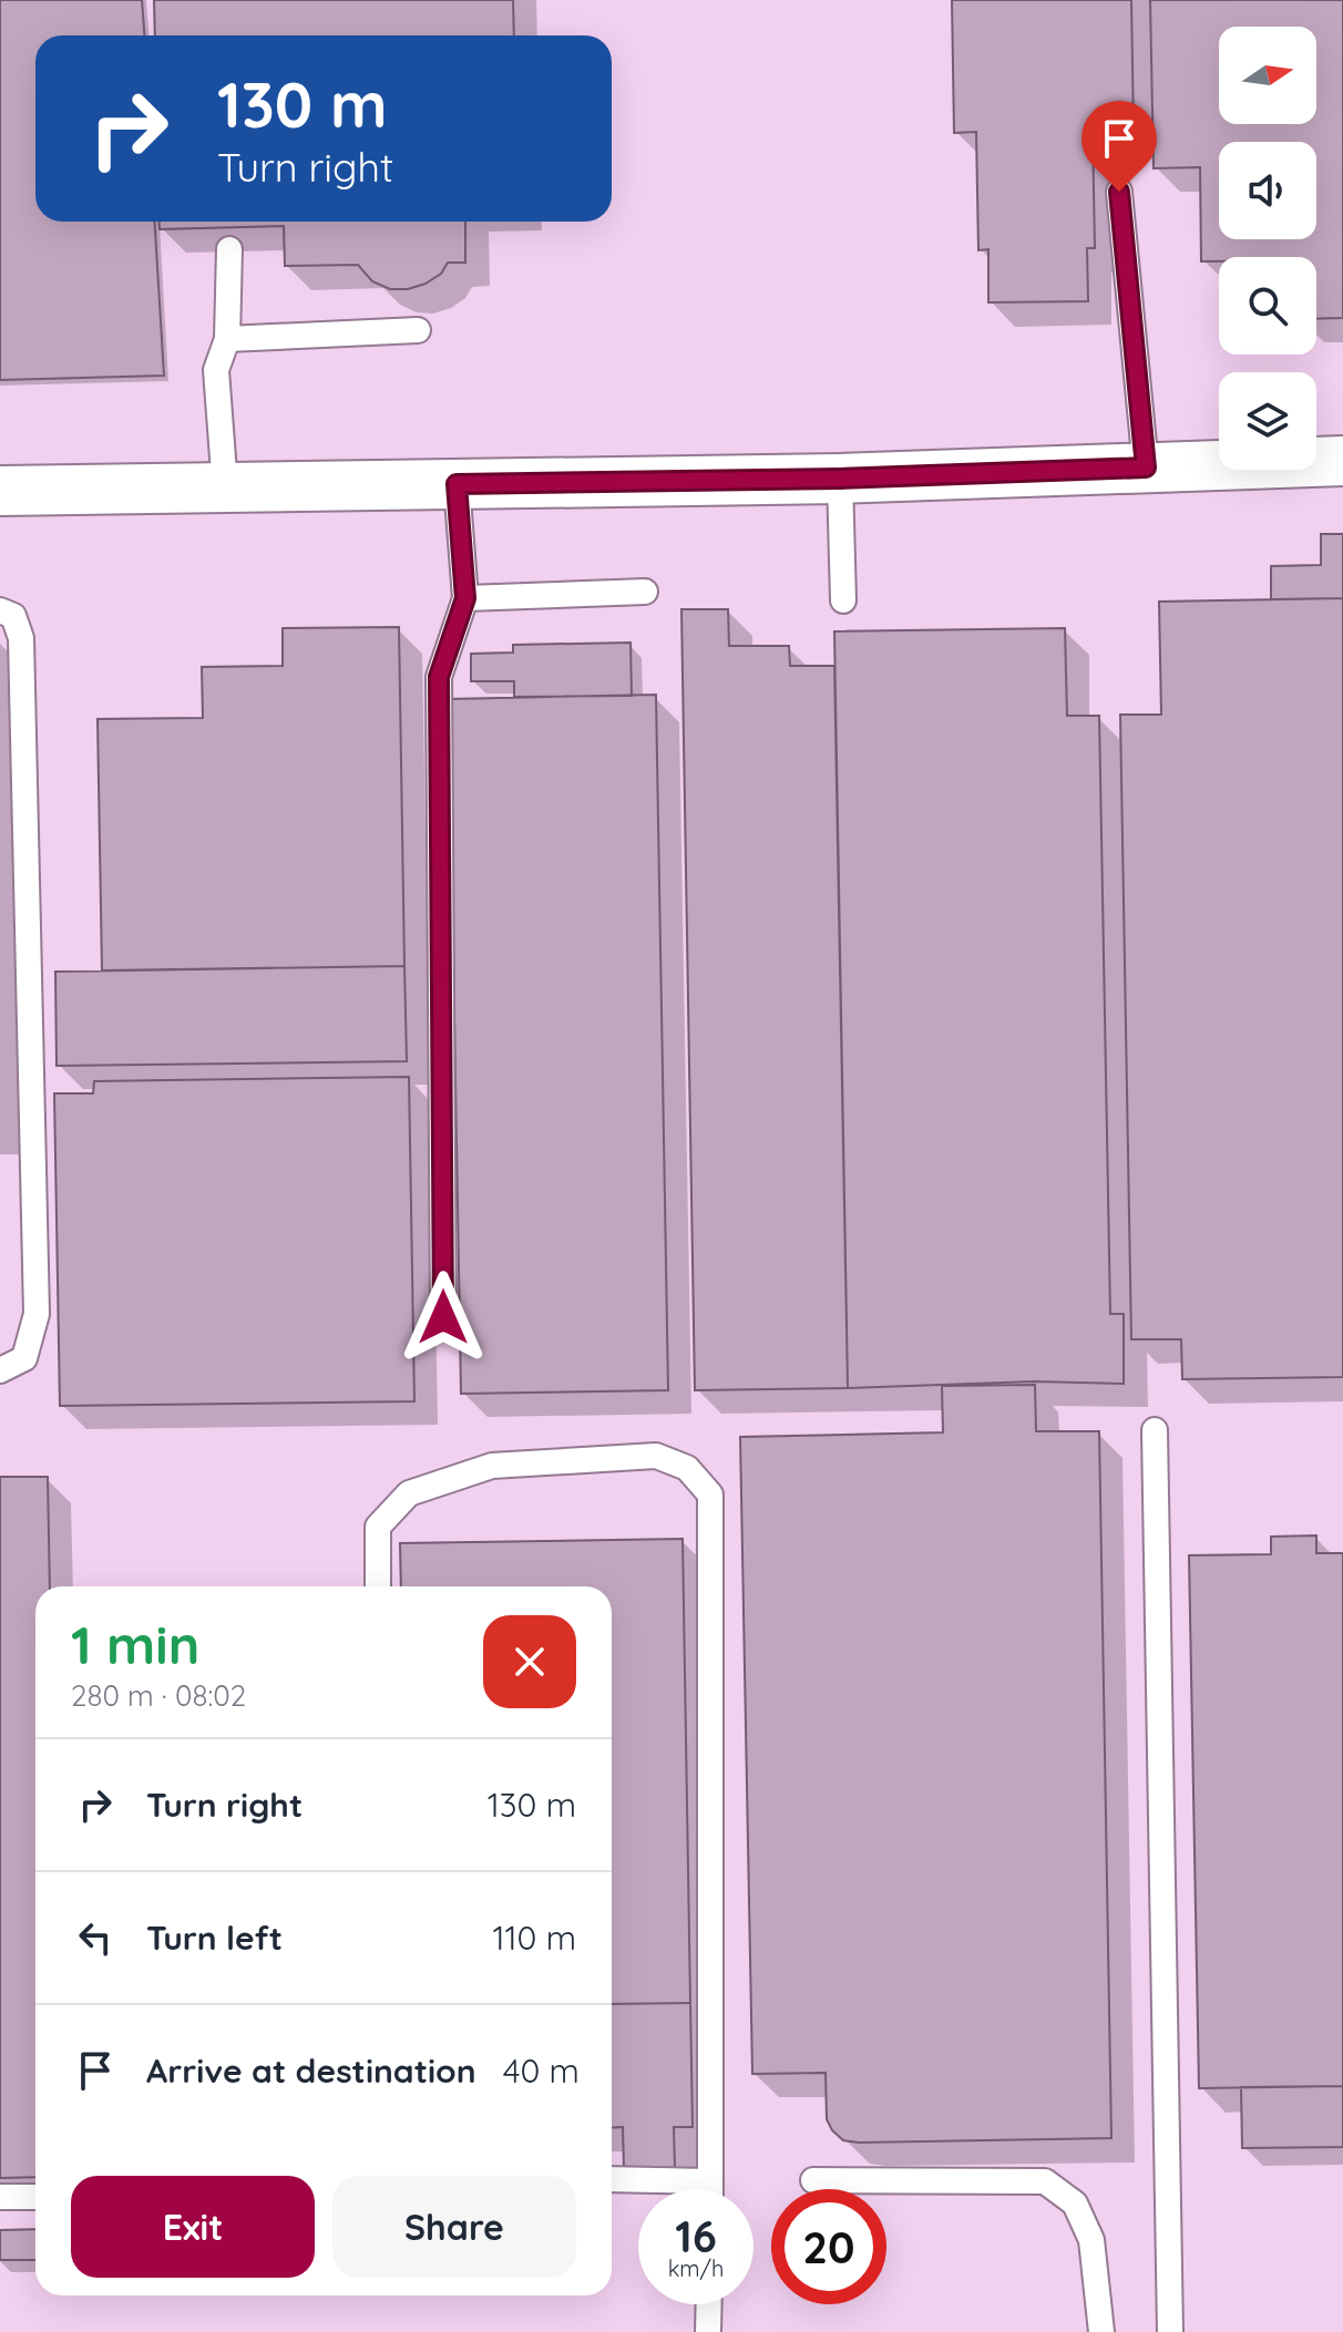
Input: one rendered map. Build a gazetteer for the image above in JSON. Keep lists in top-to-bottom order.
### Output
{
  "north": "right",
  "page": {
    "turn": ["130 m", "Turn right"],
    "heading": ["1 min", "280 m · 08:02"],
    "list": [
      {
        "name": "Turn right",
        "value": "130 m"
      },
      {
        "name": "Turn left",
        "value": "110 m"
      },
      {
        "name": "Arrive at destination",
        "value": "40 m"
      }
    ],
    "buttons": ["Exit", "Share"],
    "speed": "16 km/h",
    "limit": "20"
  }
}
